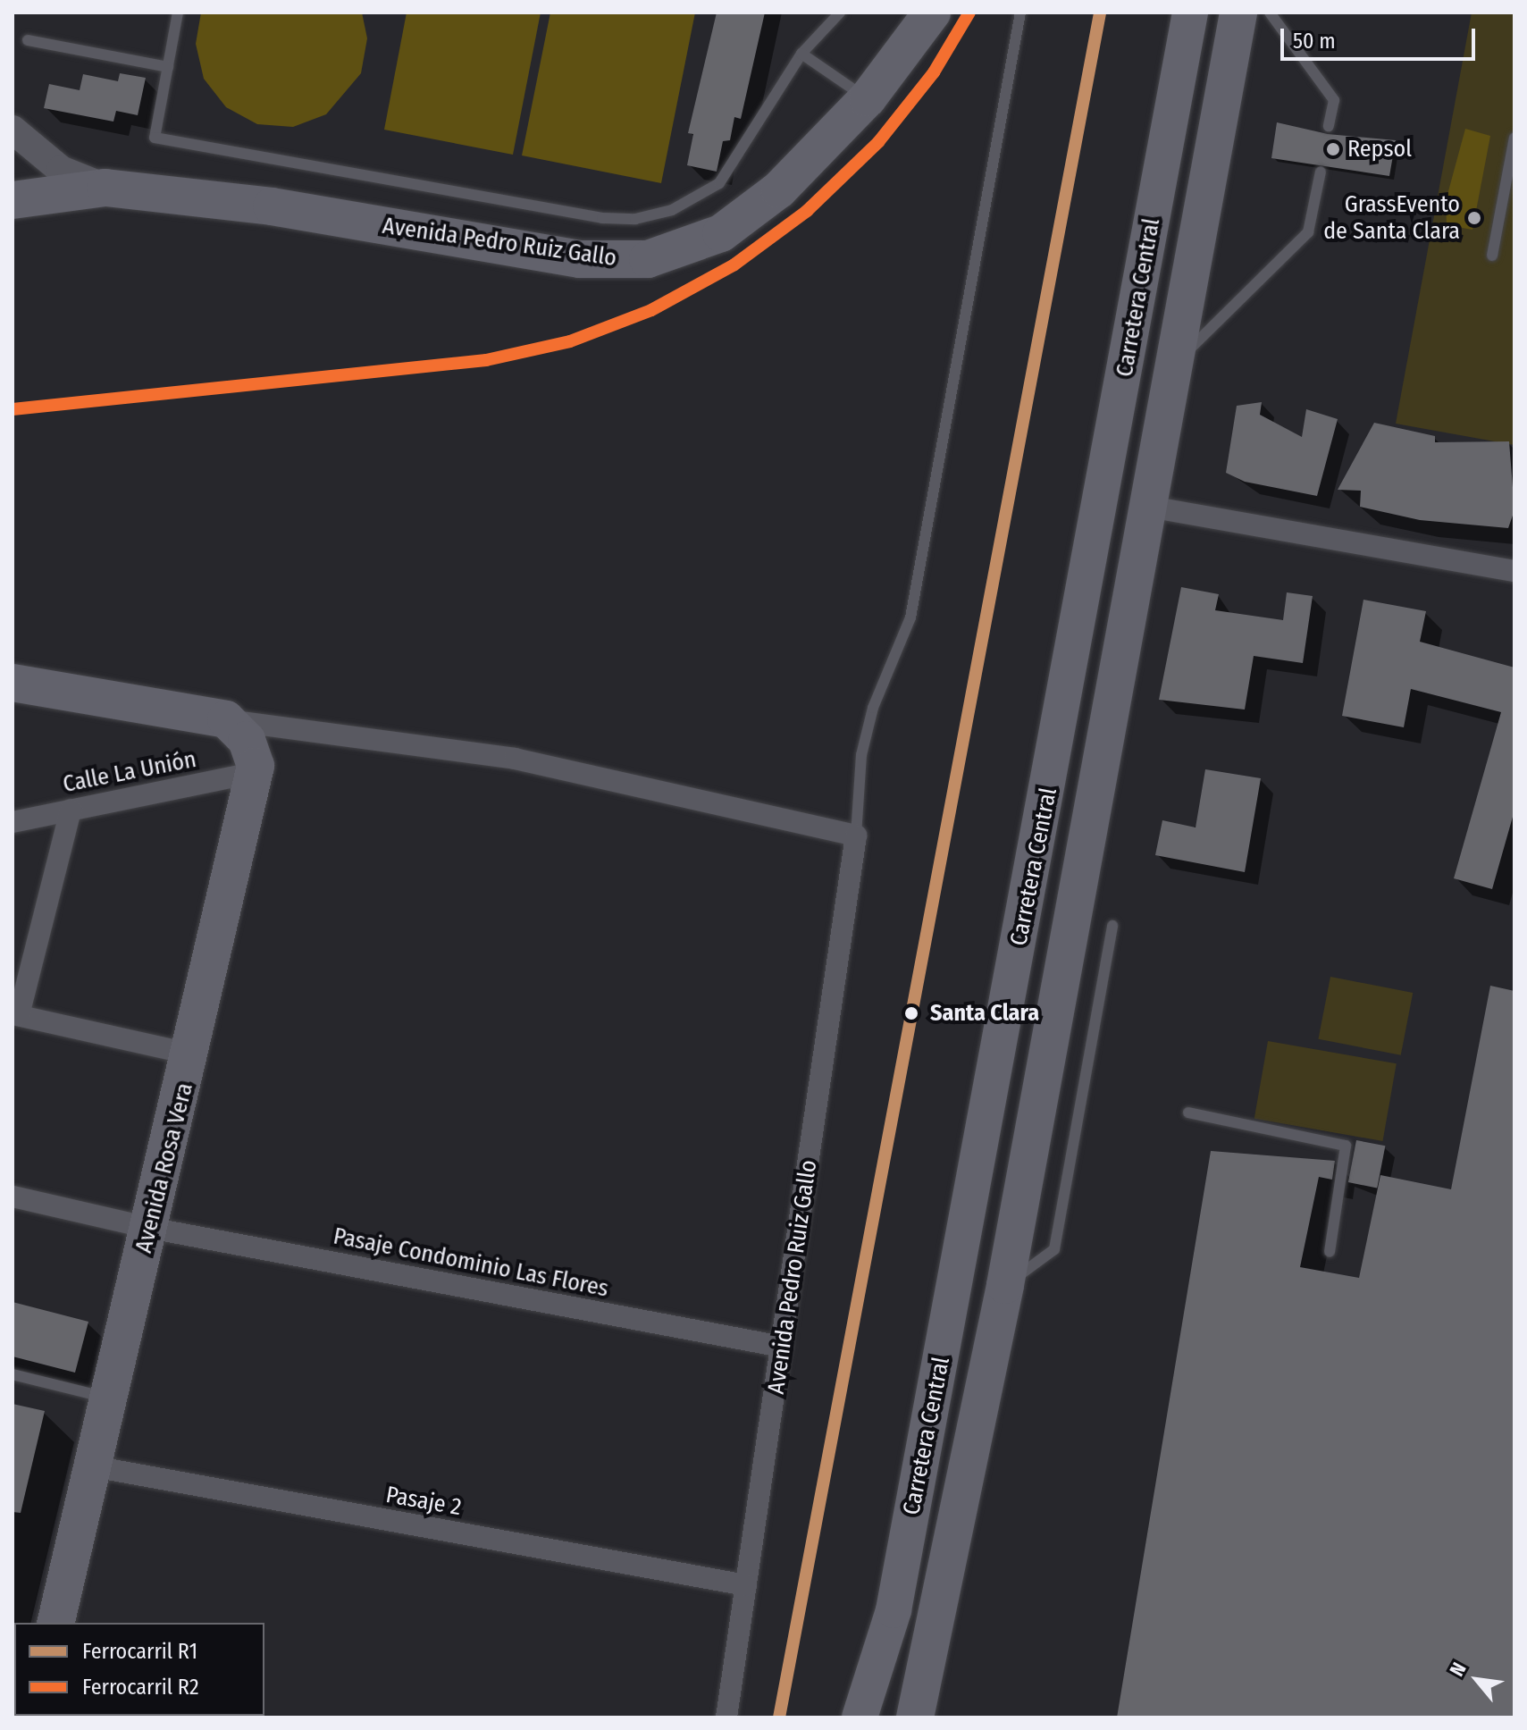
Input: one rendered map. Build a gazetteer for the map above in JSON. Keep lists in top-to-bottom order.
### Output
{
  "streets": {
    "highway": ["Avenida Pedro Ruiz Gallo", "Carretera Central", "Avenida Rosa Vera"],
    "street": ["Calle La Unión", "Pasaje Condominio Las Flores", "Pasaje 2"]
  },
  "crossings": [
    ["Avenida Pedro Ruiz Gallo", "Pasaje Condominio Las Flores"],
    ["Avenida Pedro Ruiz Gallo", "Pasaje 2"],
    ["Calle La Unión", "Avenida Rosa Vera"],
    ["Avenida Rosa Vera", "Pasaje Condominio Las Flores"],
    ["Avenida Rosa Vera", "Pasaje 2"]
  ],
  "places": ["Repsol", "GrassEvento de Santa Clara", "Santa Clara"],
  "lines": ["rail line R1", "rail line R2"],
  "legend": ["Ferrocarril R1", "Ferrocarril R2"],
  "scale_bar": "50 m",
  "north": "top left"
}
